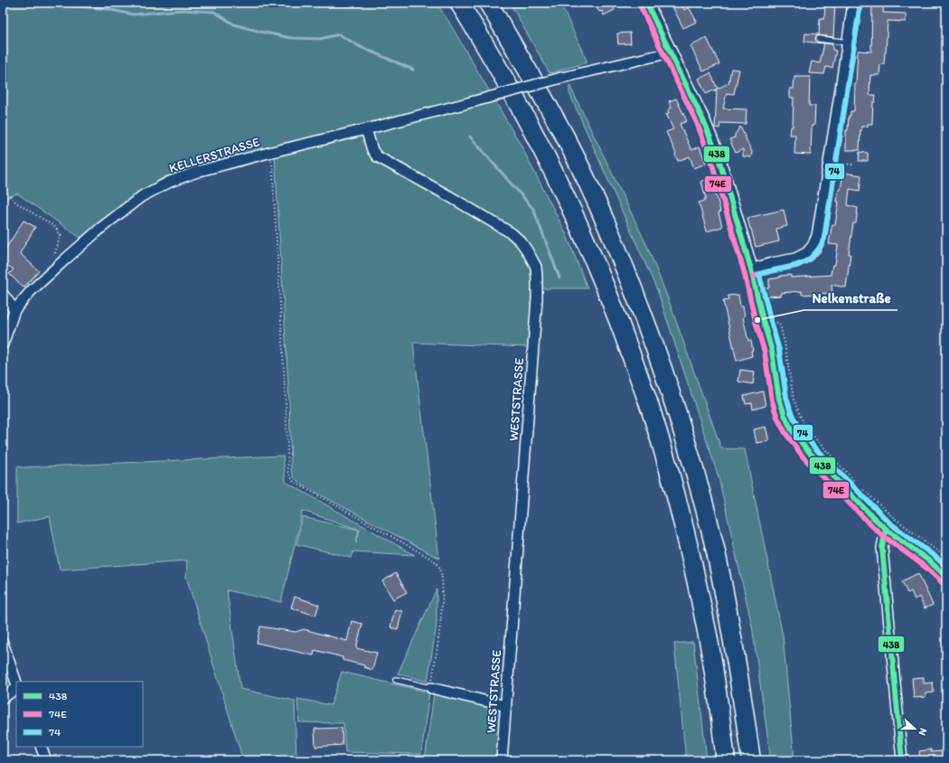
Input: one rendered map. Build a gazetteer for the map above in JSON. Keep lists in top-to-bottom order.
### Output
{
  "streets": {
    "street": ["KELLERSTRASSE", "WESTSTRASSE"]
  },
  "crossings": [
    ["KELLERSTRASSE", "WESTSTRASSE"]
  ],
  "places": ["Nelkenstraße"],
  "lines": ["transit line 438", "transit line 74E", "transit line 74"],
  "legend": ["438", "74E", "74"],
  "north": "right"
}
